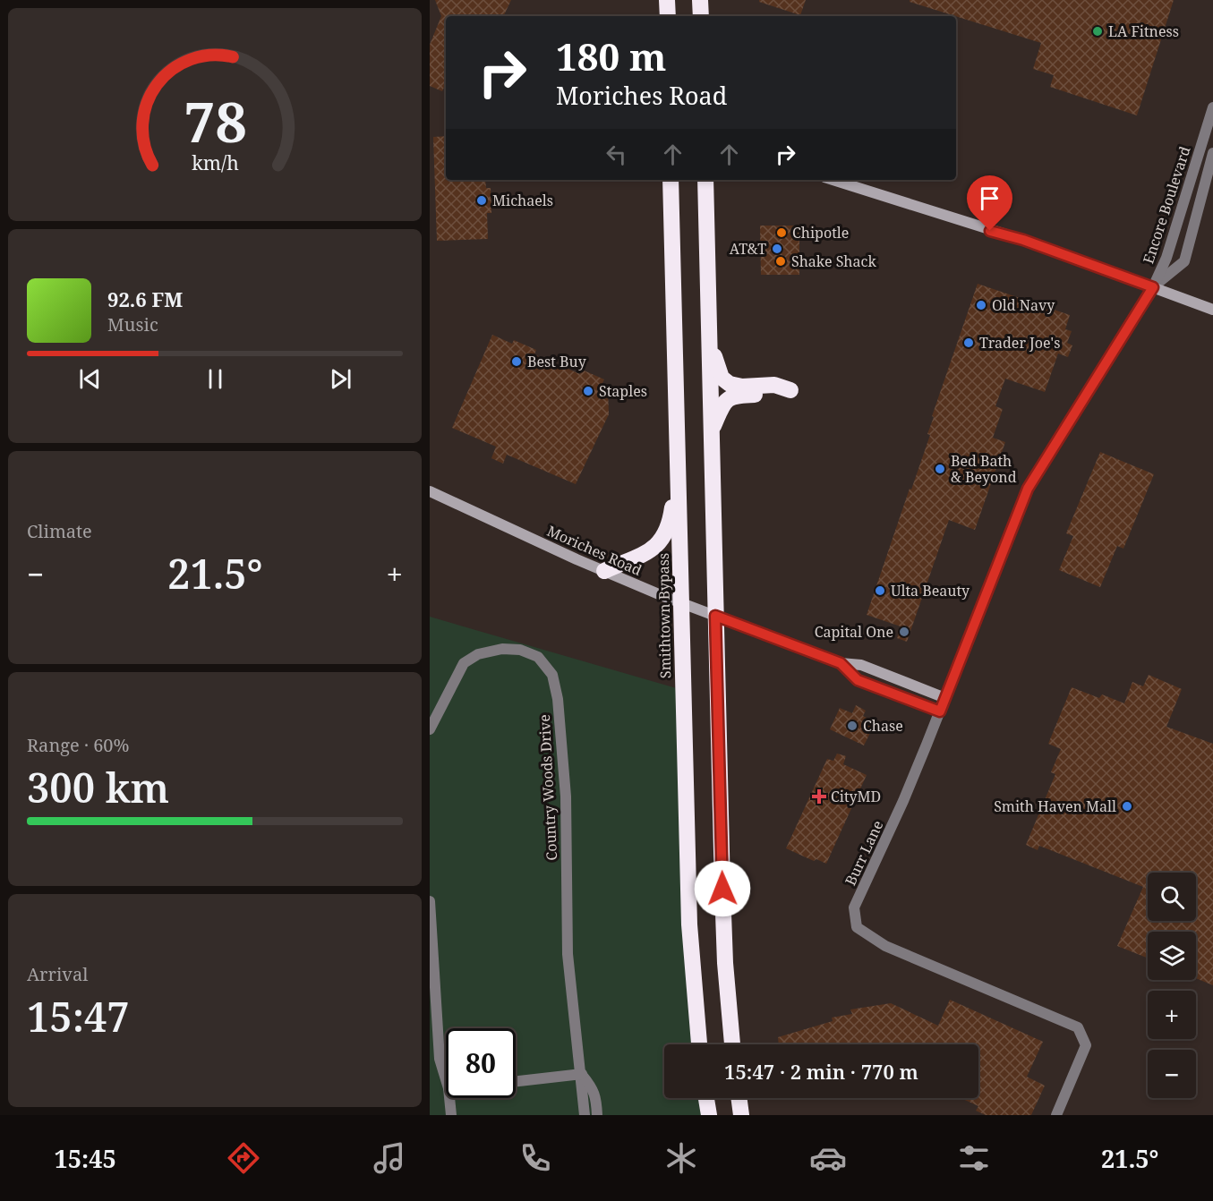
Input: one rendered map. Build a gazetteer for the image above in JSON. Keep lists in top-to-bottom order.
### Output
{
  "streets": {
    "highway": ["Smithtown Bypass"],
    "main road": ["Moriches Road"],
    "street": ["Encore Boulevard", "Country Woods Drive", "Burr Lane"]
  },
  "crossings": [
    ["Encore Boulevard", "Burr Lane"],
    ["Moriches Road", "Smithtown Bypass"],
    ["Moriches Road", "Burr Lane"]
  ],
  "places": {
    "other": [
      "LA Fitness",
      "Michaels",
      "Chipotle",
      "AT&T",
      "Shake Shack",
      "Old Navy",
      "Trader Joe's",
      "Best Buy",
      "Staples",
      "Bed Bath & Beyond",
      "Ulta Beauty",
      "Capital One",
      "Chase",
      "Smith Haven Mall"
    ],
    "health": ["CityMD"]
  },
  "page": {
    "turn": ["180 m", "Moriches Road"],
    "song": ["92.6 FM", "Music"],
    "tile": [
      "Climate",
      ["Range · 60%", "300 km"],
      ["Arrival", "15:47"]
    ],
    "heat": ["−", "21.5°", "+"],
    "map_buttons": ["+", "−"],
    "limit": "80",
    "trip": "15:47 · 2 min · 770 m",
    "tabs": ["15:45", "21.5°"],
    "gauge": ["78", "km/h"]
  }
}
